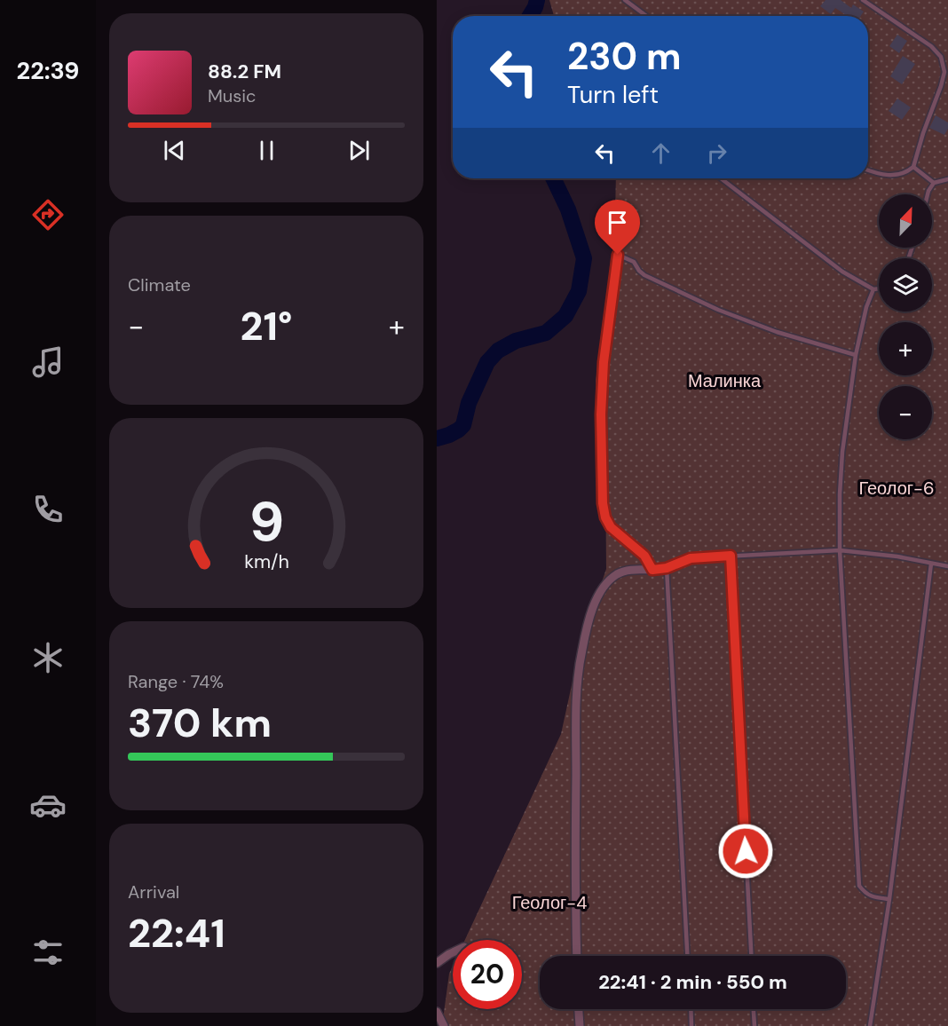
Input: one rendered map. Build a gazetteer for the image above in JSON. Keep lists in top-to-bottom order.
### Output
{
  "parks": ["Малинка", "Геолог-6", "Геолог-4"],
  "north": "top right",
  "page": {
    "tabs": "22:39",
    "turn": ["230 m", "Turn left"],
    "song": ["88.2 FM", "Music"],
    "map_buttons": ["+", "−"],
    "tile": [
      "Climate",
      ["Range · 74%", "370 km"],
      ["Arrival", "22:41"]
    ],
    "heat": ["−", "21°", "+"],
    "limit": "20",
    "trip": "22:41 · 2 min · 550 m",
    "gauge": ["9", "km/h"]
  }
}
